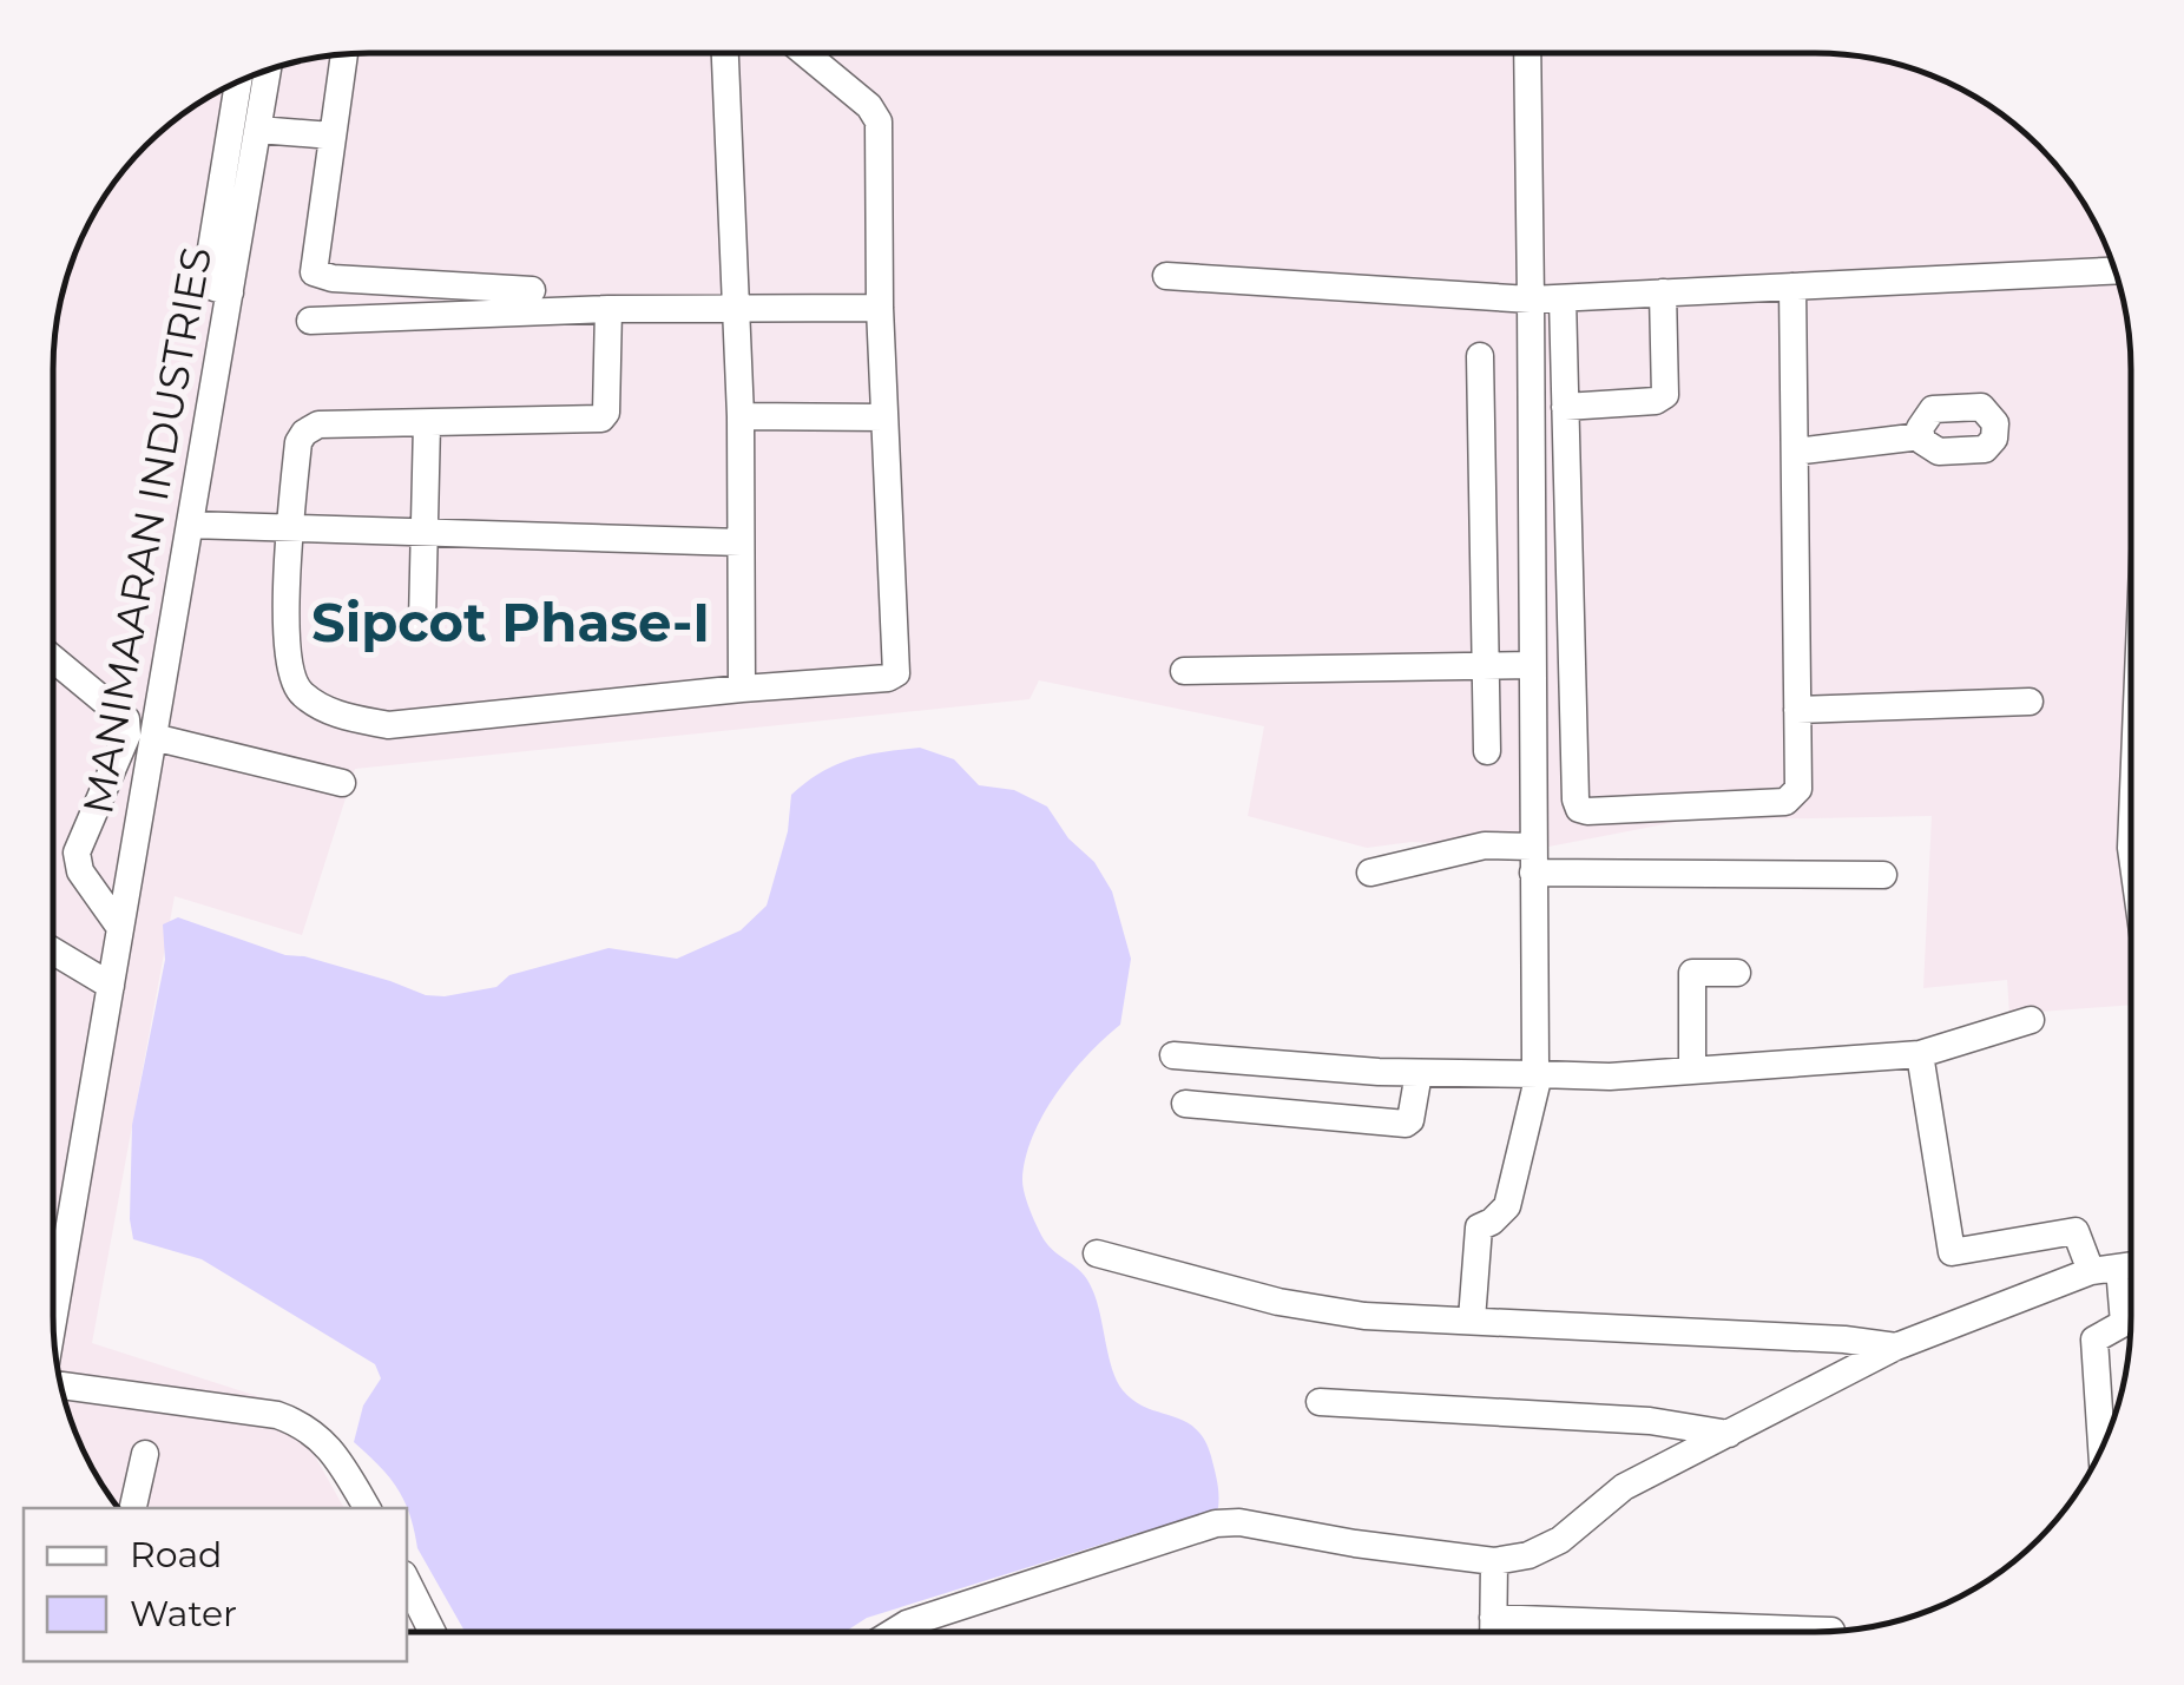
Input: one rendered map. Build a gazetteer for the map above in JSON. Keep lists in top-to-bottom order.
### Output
{
  "streets": {
    "street": ["MANIMAARAN INDUSTRIES"]
  },
  "districts": ["Sipcot Phase-I"],
  "legend": ["Road", "Water"]
}
